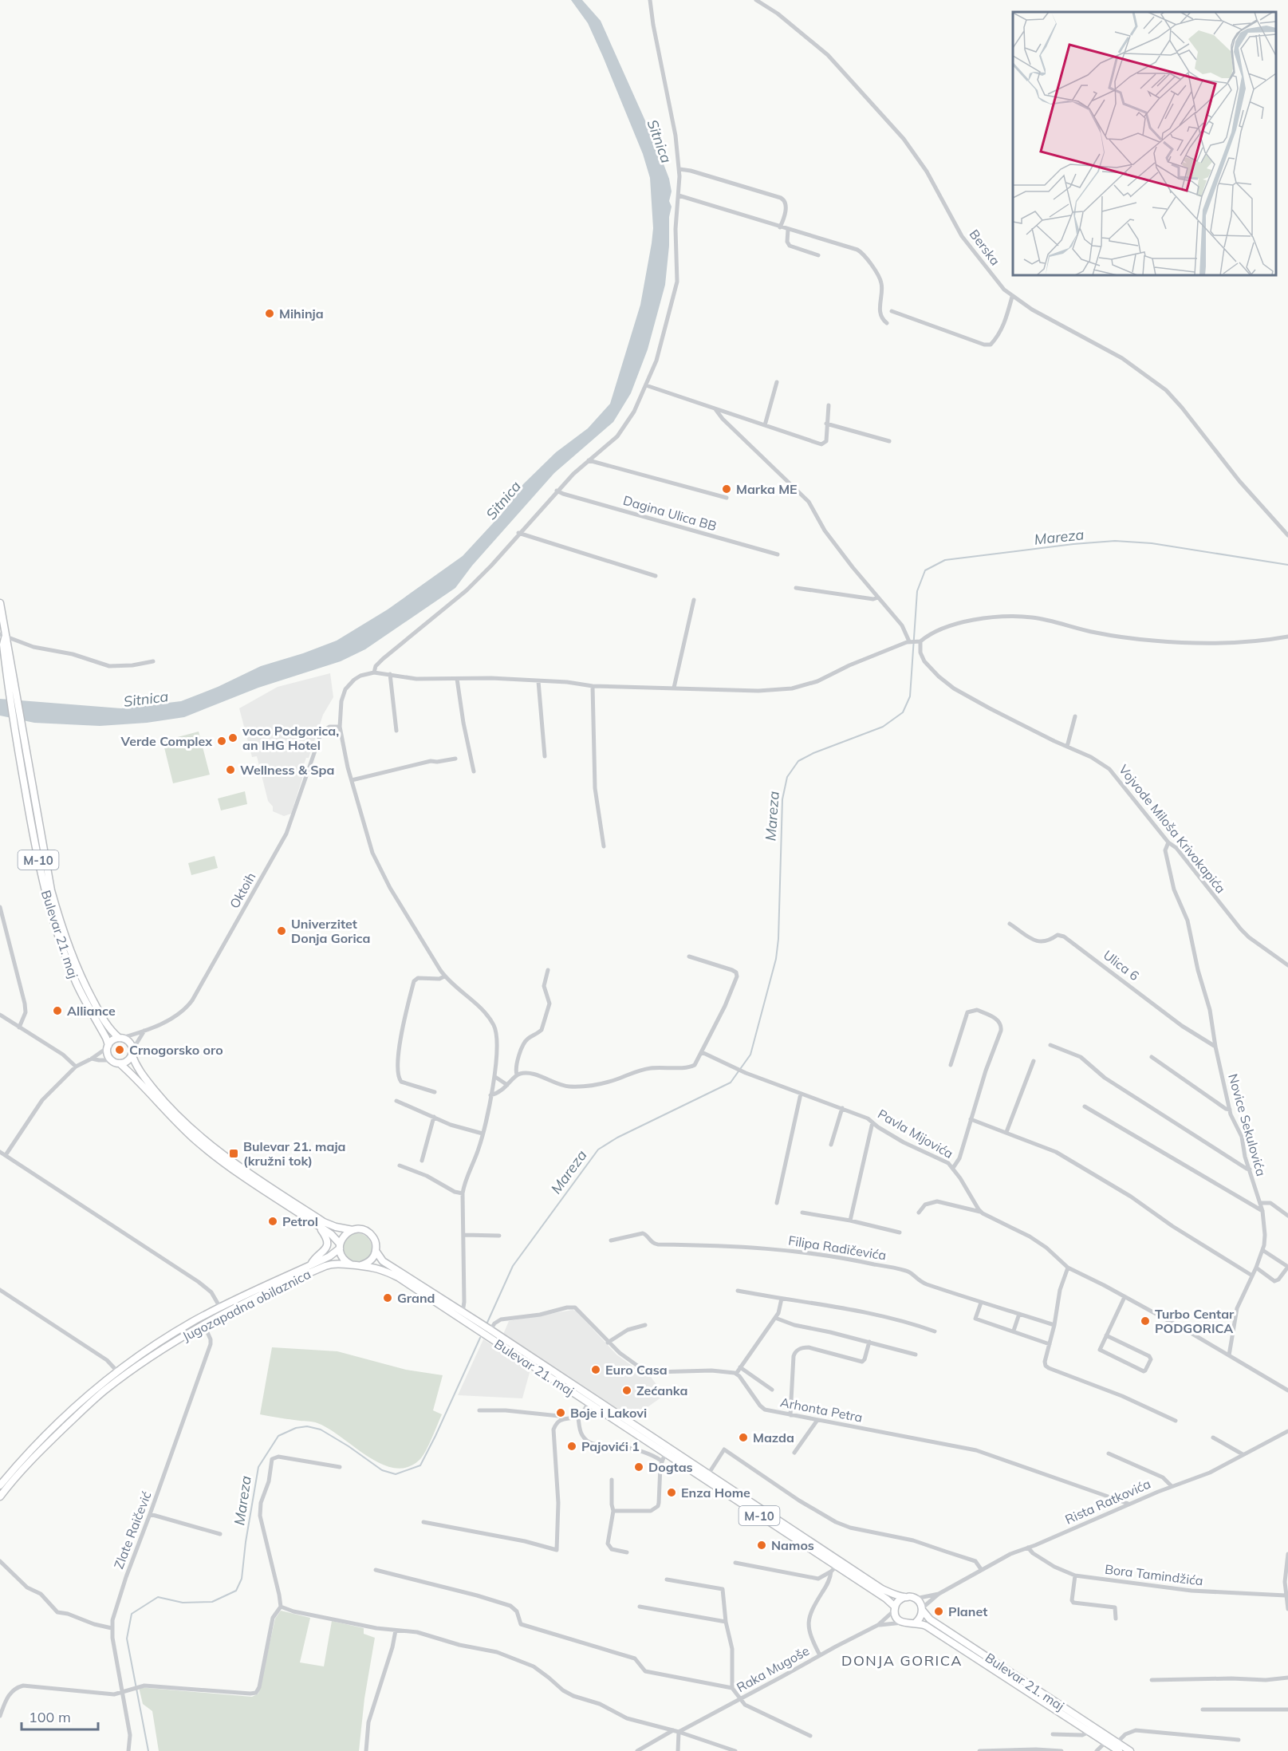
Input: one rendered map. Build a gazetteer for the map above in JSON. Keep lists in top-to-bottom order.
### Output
{
  "streets": {
    "main road": ["M-10", "Bulevar 21. maj", "Jugozapadna obilaznica"],
    "street": [
      "Berska",
      "Dagina Ulica BB",
      "Vojvode Miloša Krivokapića",
      "Oktoih",
      "Ulica 6",
      "Novice Sekulovića",
      "Pavla Mijovića",
      "Filipa Radičevića",
      "Arhonta Petra",
      "Rista Ratkovića",
      "Zlate Raičević",
      "Bora Tamindžića",
      "Raka Mugoše"
    ]
  },
  "crossings": [
    ["Vojvode Miloša Krivokapića", "Novice Sekulovića"],
    ["M-10", "Oktoih"],
    ["M-10", "Bulevar 21. maj"],
    ["M-10", "Jugozapadna obilaznica"],
    ["Oktoih", "Bulevar 21. maj"],
    ["Bulevar 21. maj", "Jugozapadna obilaznica"],
    ["Bulevar 21. maj", "Rista Ratkovića"],
    ["Bulevar 21. maj", "Raka Mugoše"],
    ["Ulica 6", "Novice Sekulovića"],
    ["Jugozapadna obilaznica", "Zlate Raičević"],
    ["Arhonta Petra", "Rista Ratkovića"],
    ["Rista Ratkovića", "Bora Tamindžića"],
    ["Rista Ratkovića", "Raka Mugoše"]
  ],
  "districts": ["DONJA GORICA"],
  "water": ["Sitnica", "Mareza"],
  "places": {
    "other": [
      "Mihinja",
      "Marka ME",
      "voco Podgorica, an IHG Hotel",
      "Verde Complex",
      "Wellness & Spa",
      "Univerzitet Donja Gorica",
      "Alliance",
      "Crnogorsko oro",
      "Petrol",
      "Grand",
      "Turbo Centar PODGORICA",
      "Euro Casa",
      "Zećanka",
      "Boje i Lakovi",
      "Mazda",
      "Pajovići 1",
      "Dogtas",
      "Enza Home",
      "Namos",
      "Planet"
    ],
    "transit": ["Bulevar 21. maja (kružni tok)"]
  },
  "scale_bar": "100 m"
}
